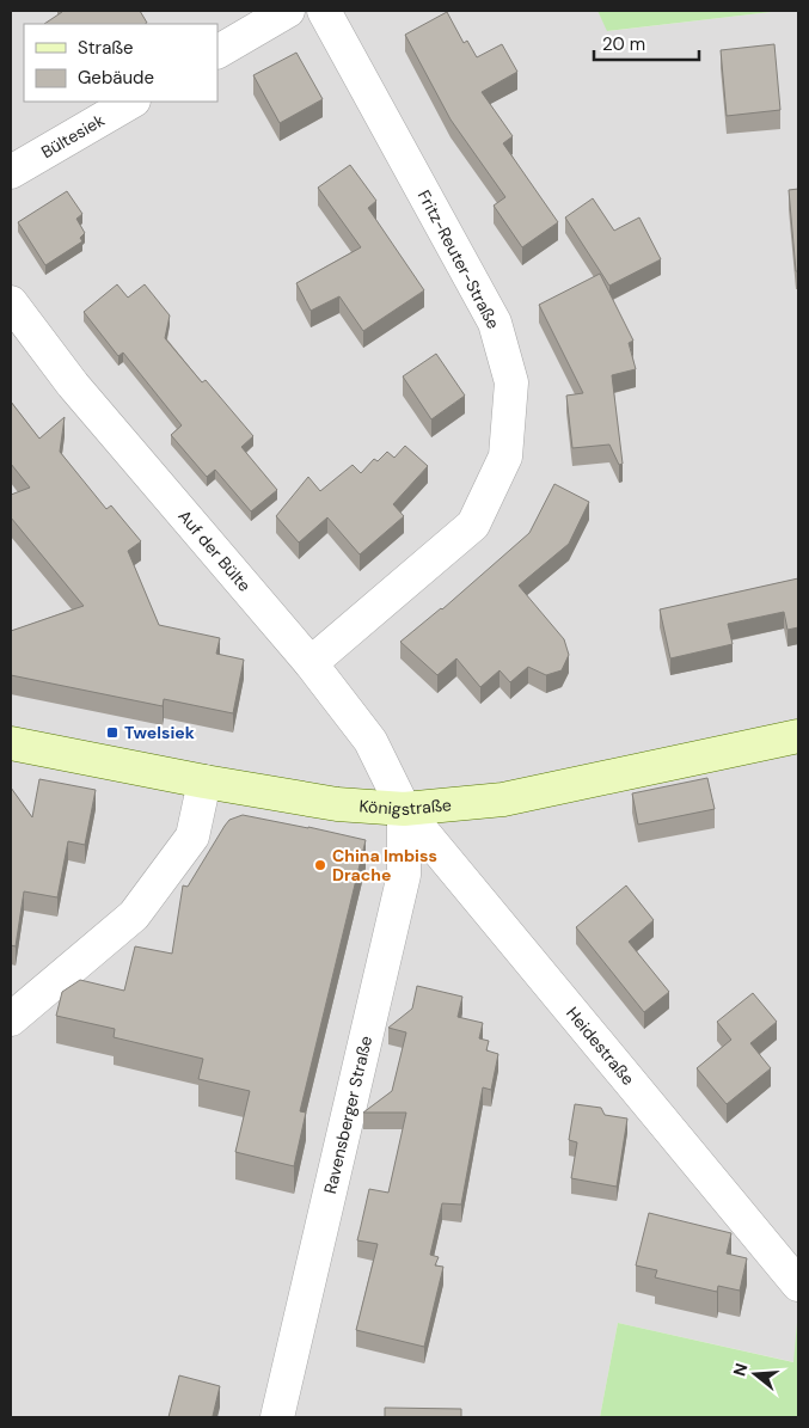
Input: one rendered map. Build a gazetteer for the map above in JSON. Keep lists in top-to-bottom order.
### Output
{
  "streets": {
    "main road": ["Königstraße"],
    "street": [
      "Bültesiek",
      "Fritz-Reuter-Straße",
      "Auf der Bülte",
      "Heidestraße",
      "Ravensberger Straße"
    ]
  },
  "crossings": [
    ["Fritz-Reuter-Straße", "Auf der Bülte"],
    ["Auf der Bülte", "Königstraße"],
    ["Auf der Bülte", "Heidestraße"],
    ["Auf der Bülte", "Ravensberger Straße"],
    ["Königstraße", "Heidestraße"],
    ["Königstraße", "Ravensberger Straße"],
    ["Heidestraße", "Ravensberger Straße"]
  ],
  "places": {
    "transit": ["Twelsiek"],
    "other": ["China Imbiss Drache"]
  },
  "legend": ["Straße", "Gebäude"],
  "scale_bar": "20 m",
  "north": "left"
}
